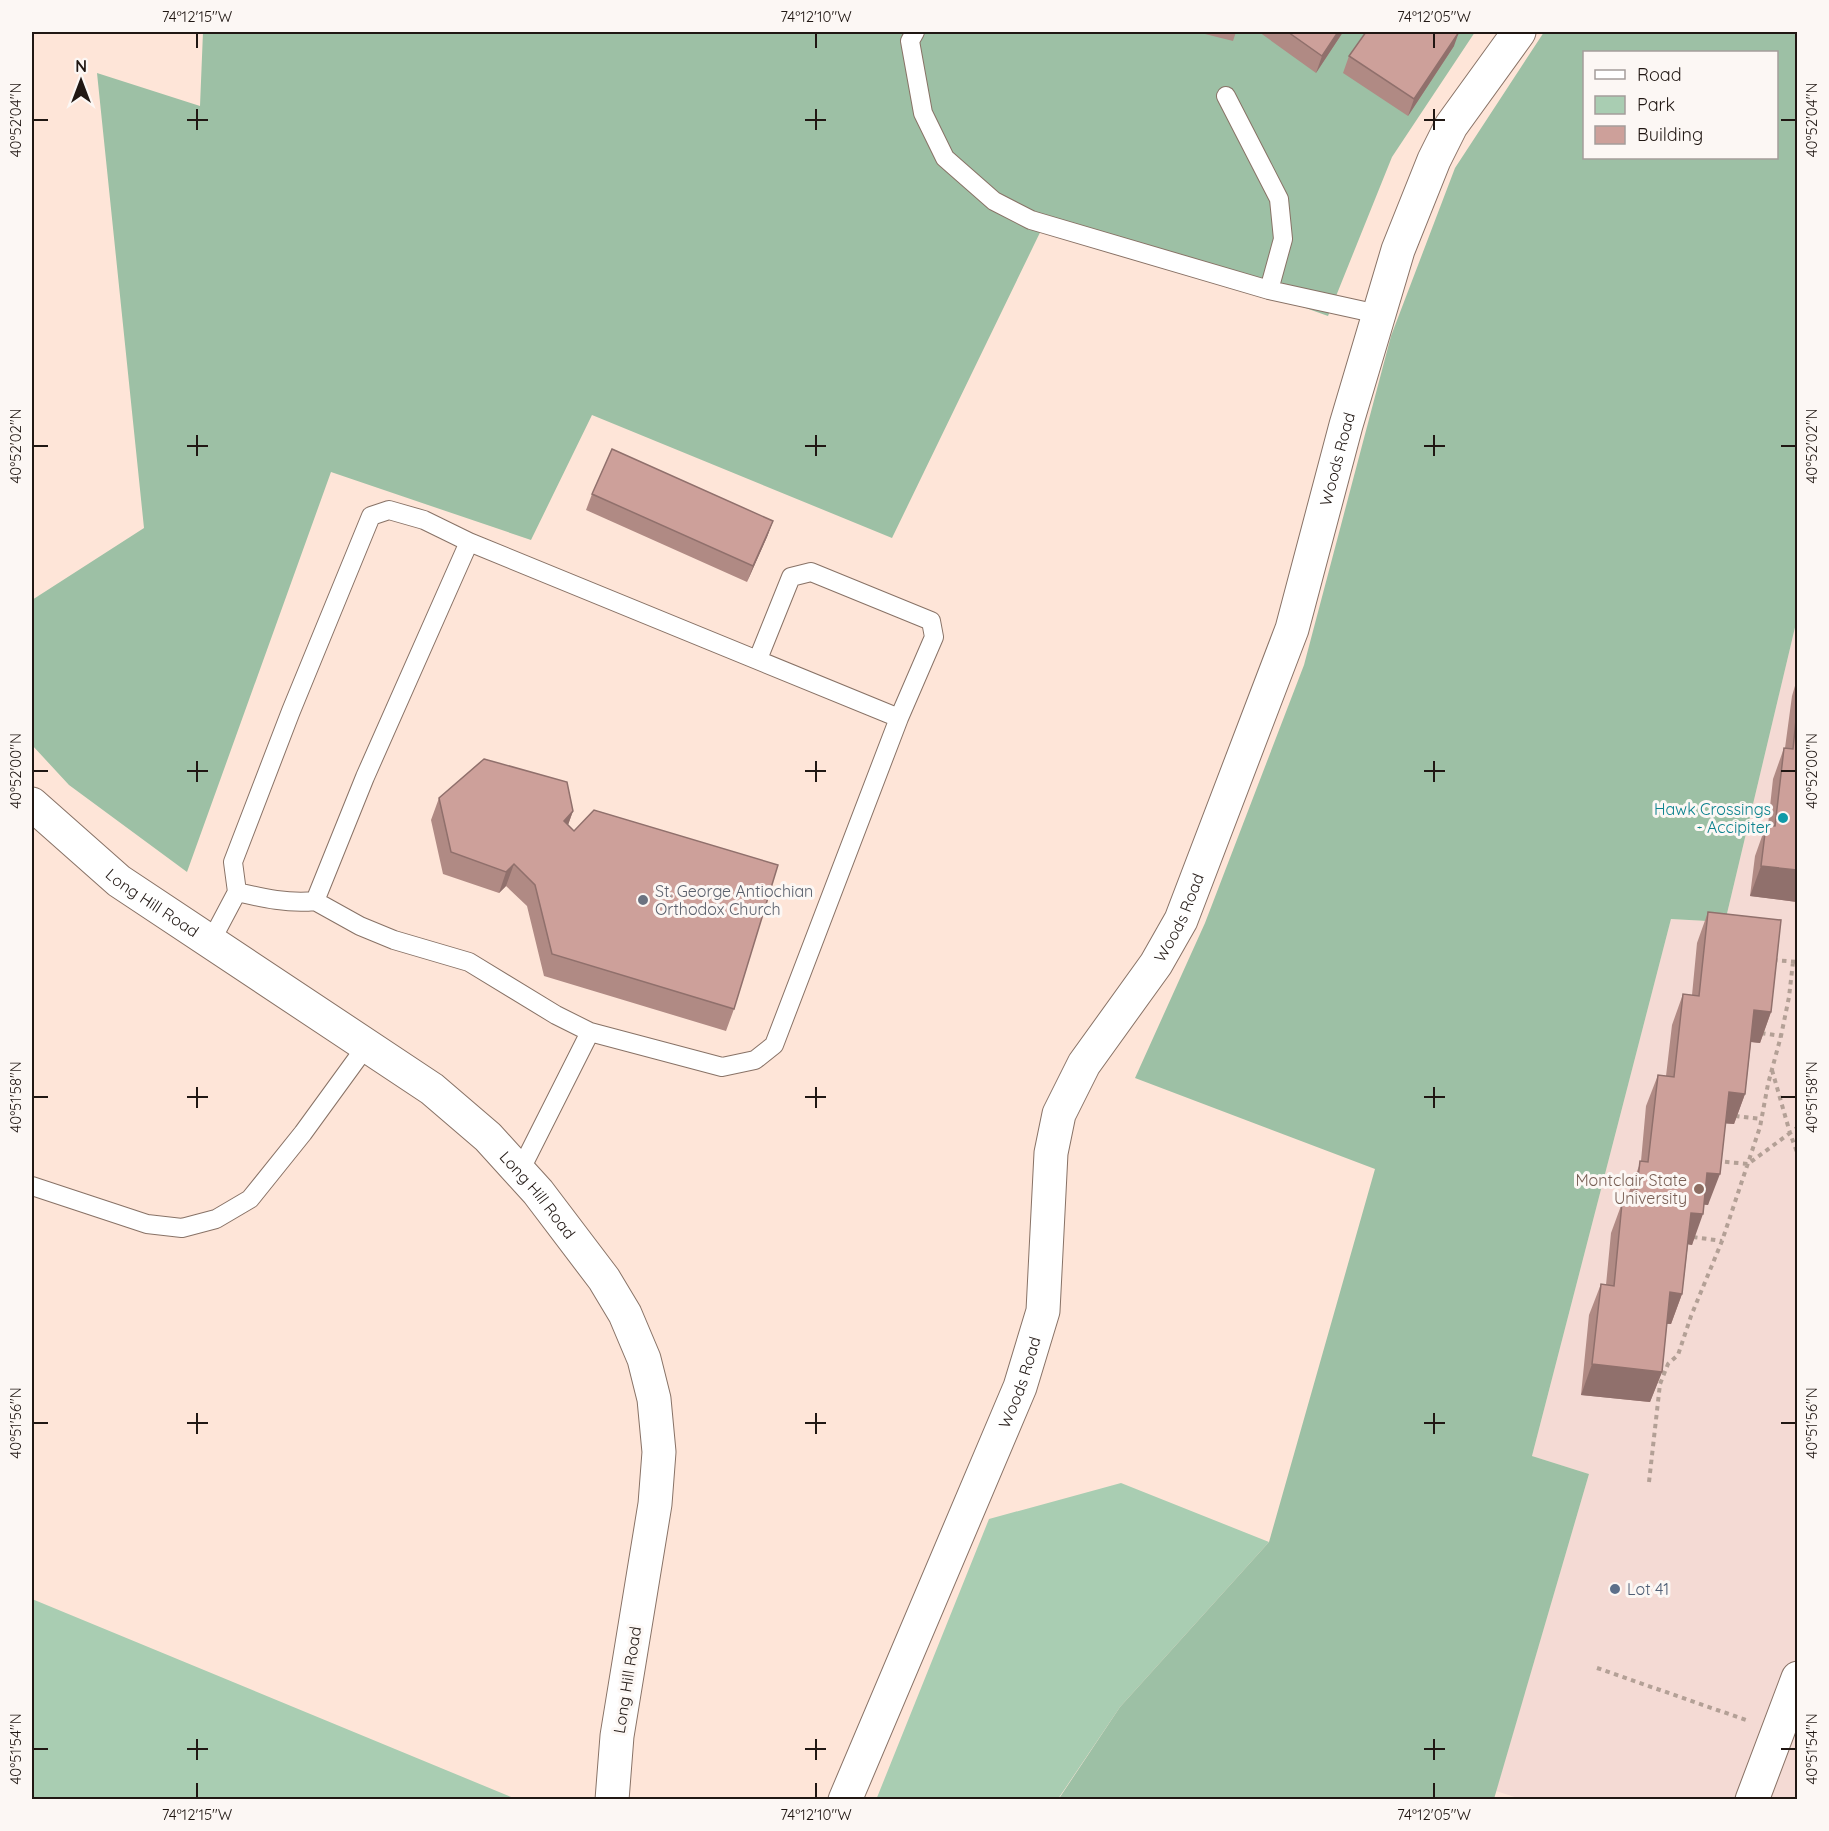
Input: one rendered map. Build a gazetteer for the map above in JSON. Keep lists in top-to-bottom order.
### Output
{
  "streets": {
    "street": ["Woods Road", "Long Hill Road"]
  },
  "places": [
    "Hawk Crossings - Accipiter",
    "St. George Antiochian Orthodox Church",
    "Montclair State University",
    "Lot 41"
  ],
  "legend": ["Road", "Park", "Building"],
  "north": "top",
  "coordinates": [
    "74°12'15\"W",
    "74°12'10\"W",
    "74°12'05\"W",
    "40°52'04\"N",
    "40°52'02\"N",
    "40°52'00\"N",
    "40°51'58\"N",
    "40°51'56\"N",
    "40°51'54\"N"
  ]
}
